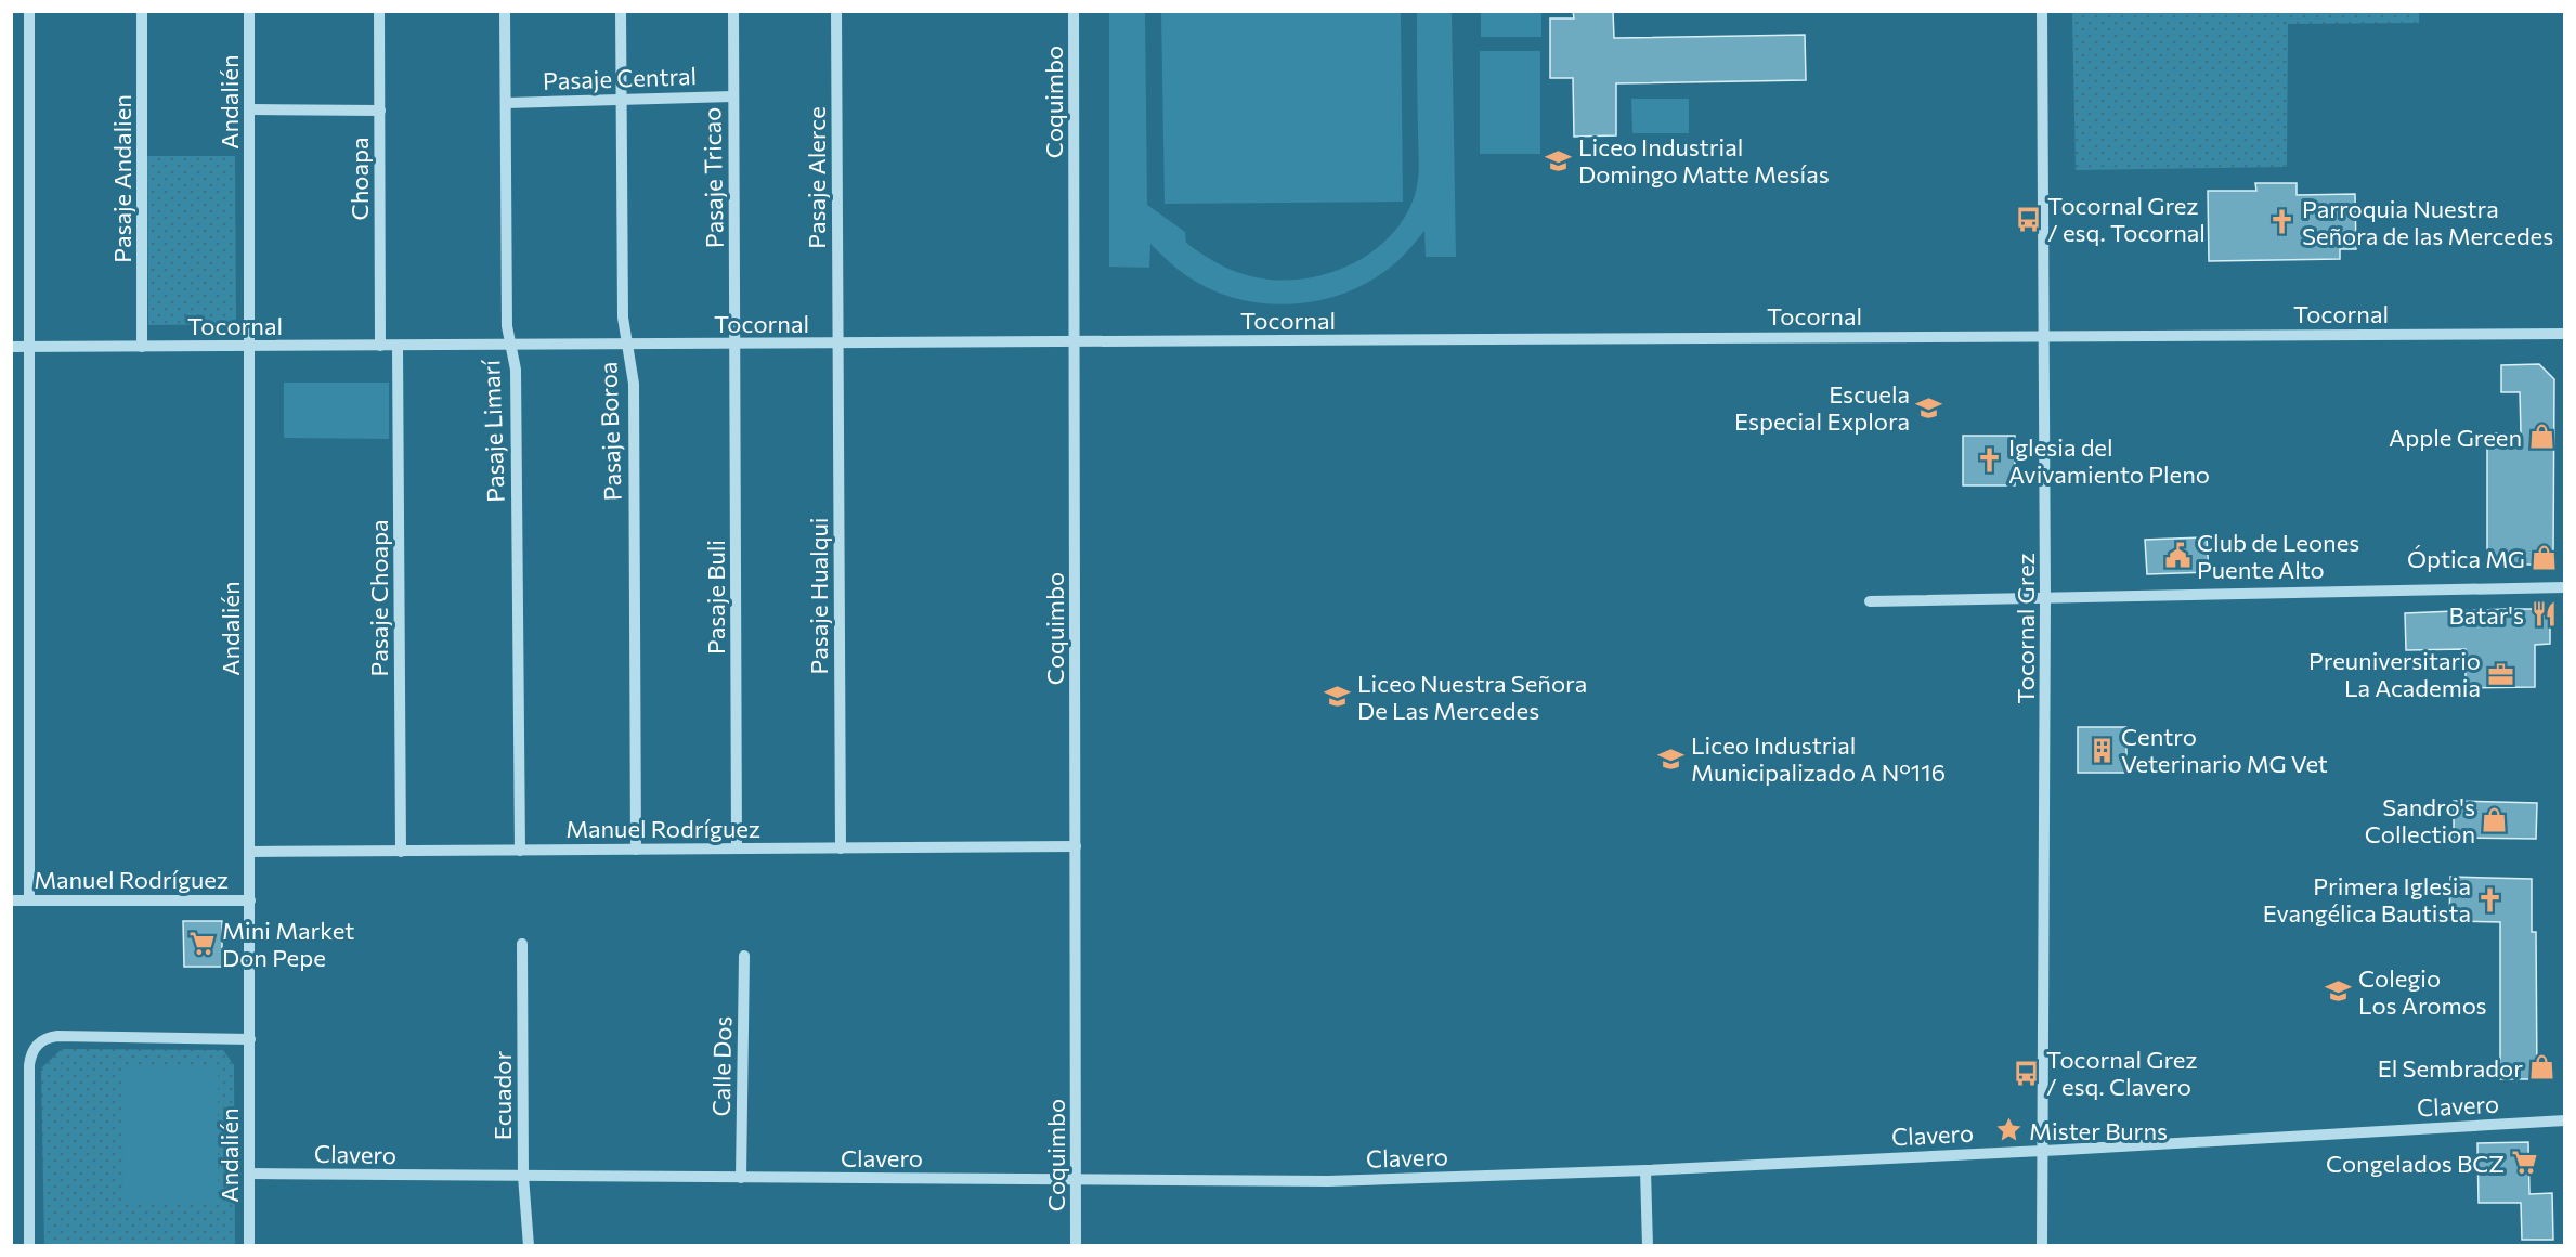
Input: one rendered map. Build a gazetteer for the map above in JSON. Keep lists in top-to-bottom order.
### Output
{
  "streets": {
    "street": [
      "Pasaje Central",
      "Andalién",
      "Coquimbo",
      "Pasaje Tricao",
      "Pasaje Alerce",
      "Pasaje Andalien",
      "Choapa",
      "Tocornal",
      "Pasaje Limarí",
      "Pasaje Boroa",
      "Pasaje Hualqui",
      "Pasaje Buli",
      "Pasaje Choapa",
      "Tocornal Grez",
      "Manuel Rodríguez",
      "Calle Dos",
      "Ecuador",
      "Clavero"
    ]
  },
  "crossings": [
    ["Pasaje Central", "Pasaje Tricao"],
    ["Pasaje Central", "Pasaje Limarí"],
    ["Pasaje Central", "Pasaje Boroa"],
    ["Andalién", "Tocornal"],
    ["Andalién", "Manuel Rodríguez"],
    ["Andalién", "Clavero"],
    ["Coquimbo", "Tocornal"],
    ["Coquimbo", "Manuel Rodríguez"],
    ["Coquimbo", "Clavero"],
    ["Pasaje Tricao", "Tocornal"],
    ["Pasaje Tricao", "Pasaje Buli"],
    ["Pasaje Alerce", "Tocornal"],
    ["Pasaje Alerce", "Pasaje Hualqui"],
    ["Pasaje Andalien", "Tocornal"],
    ["Choapa", "Tocornal"],
    ["Tocornal", "Pasaje Limarí"],
    ["Tocornal", "Pasaje Boroa"],
    ["Tocornal", "Pasaje Hualqui"],
    ["Tocornal", "Pasaje Buli"],
    ["Tocornal", "Pasaje Choapa"],
    ["Tocornal", "Tocornal Grez"],
    ["Pasaje Limarí", "Manuel Rodríguez"],
    ["Pasaje Boroa", "Manuel Rodríguez"],
    ["Pasaje Hualqui", "Manuel Rodríguez"],
    ["Pasaje Buli", "Manuel Rodríguez"],
    ["Pasaje Choapa", "Manuel Rodríguez"],
    ["Tocornal Grez", "Clavero"],
    ["Calle Dos", "Clavero"],
    ["Ecuador", "Clavero"]
  ],
  "places": {
    "school or university": [
      "Liceo Industrial Domingo Matte Mesías",
      "Escuela Especial Explora",
      "Liceo Nuestra Señora De Las Mercedes",
      "Liceo Industrial Municipalizado A N°116",
      "Colegio Los Aromos"
    ],
    "bus stop": ["Tocornal Grez / esq. Tocornal", "Tocornal Grez / esq. Clavero"],
    "church": ["Parroquia Nuestra Señora de las Mercedes", "Iglesia del Avivamiento Pleno", "Primera Iglesia Evangélica Bautista"],
    "shop": [
      "Apple Green",
      "Óptica MG",
      "Sandro's Collection",
      "El Sembrador"
    ],
    "public building": ["Club de Leones Puente Alto"],
    "restaurant": ["Batar's"],
    "office": ["Preuniversitario La Academia"],
    "building": ["Centro Veterinario MG Vet"],
    "supermarket": ["Mini Market Don Pepe", "Congelados BCZ"],
    "place": ["Mister Burns"]
  }
}
